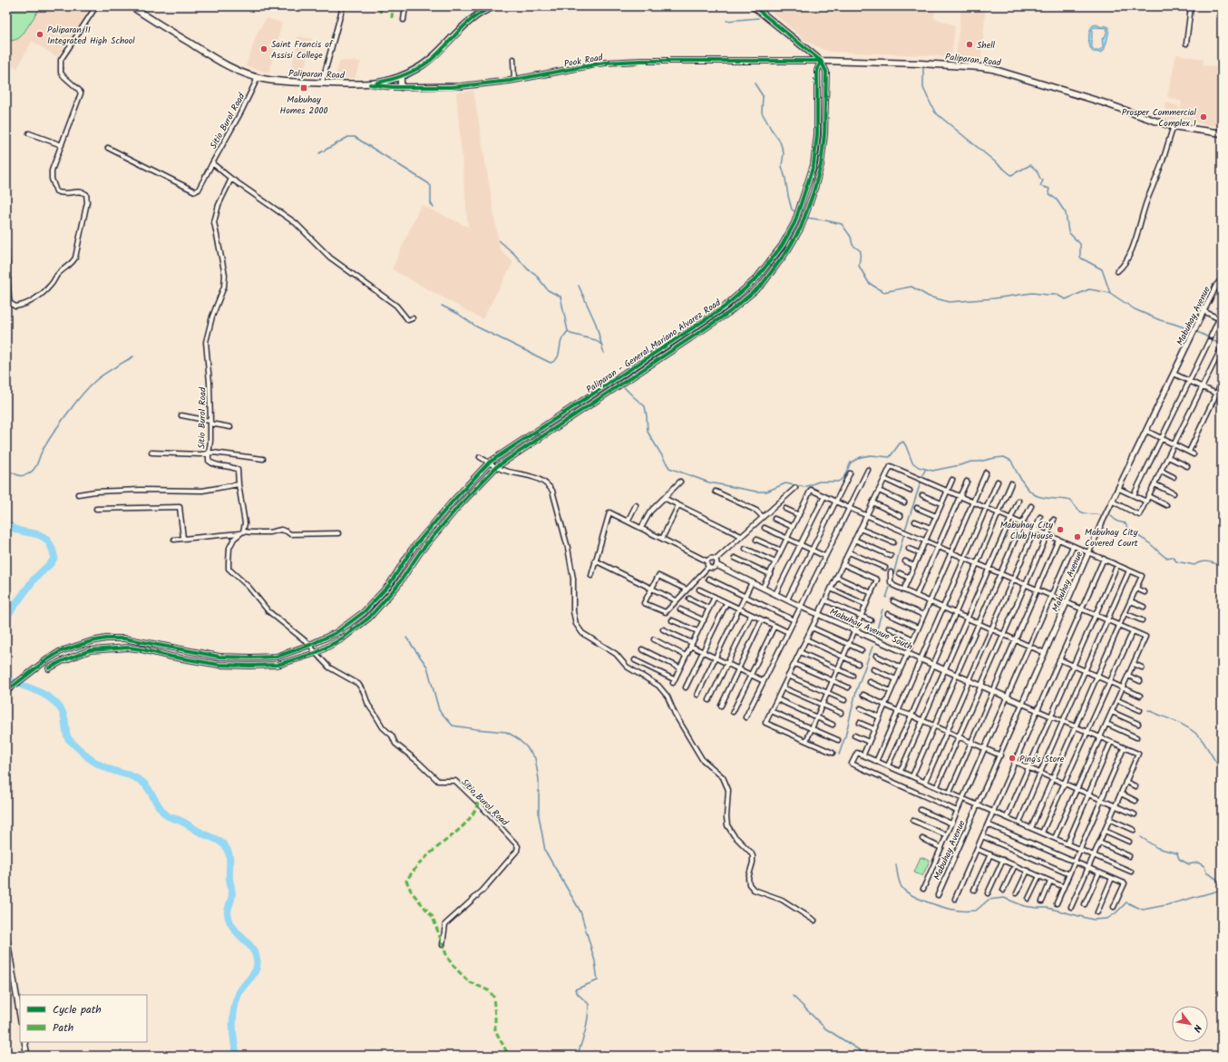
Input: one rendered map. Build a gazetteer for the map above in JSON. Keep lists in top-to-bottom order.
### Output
{
  "streets": {
    "main road": ["Paliparan Road"],
    "street": [
      "Pook Road",
      "Sitio Burol Road",
      "Mabuhay Avenue",
      "Paliparan - General Mariano Alvarez Road",
      "Mabuhay Avenue South"
    ]
  },
  "crossings": [
    ["Paliparan Road", "Pook Road"],
    ["Paliparan Road", "Sitio Burol Road"],
    ["Paliparan Road", "Paliparan - General Mariano Alvarez Road"],
    ["Pook Road", "Paliparan - General Mariano Alvarez Road"],
    ["Sitio Burol Road", "Paliparan - General Mariano Alvarez Road"],
    ["Mabuhay Avenue", "Mabuhay Avenue South"]
  ],
  "places": {
    "other": [
      "Paliparan II Integrated High School",
      "Shell",
      "Saint Francis of Assisi College",
      "Prosper Commercial Complex 1",
      "Mabuhay City Club House",
      "Mabuhay City Covered Court",
      "Ping's Store"
    ],
    "transit": ["Mabuhay Homes 2000"]
  },
  "legend": ["Cycle path", "Path"],
  "north": "bottom right"
}
